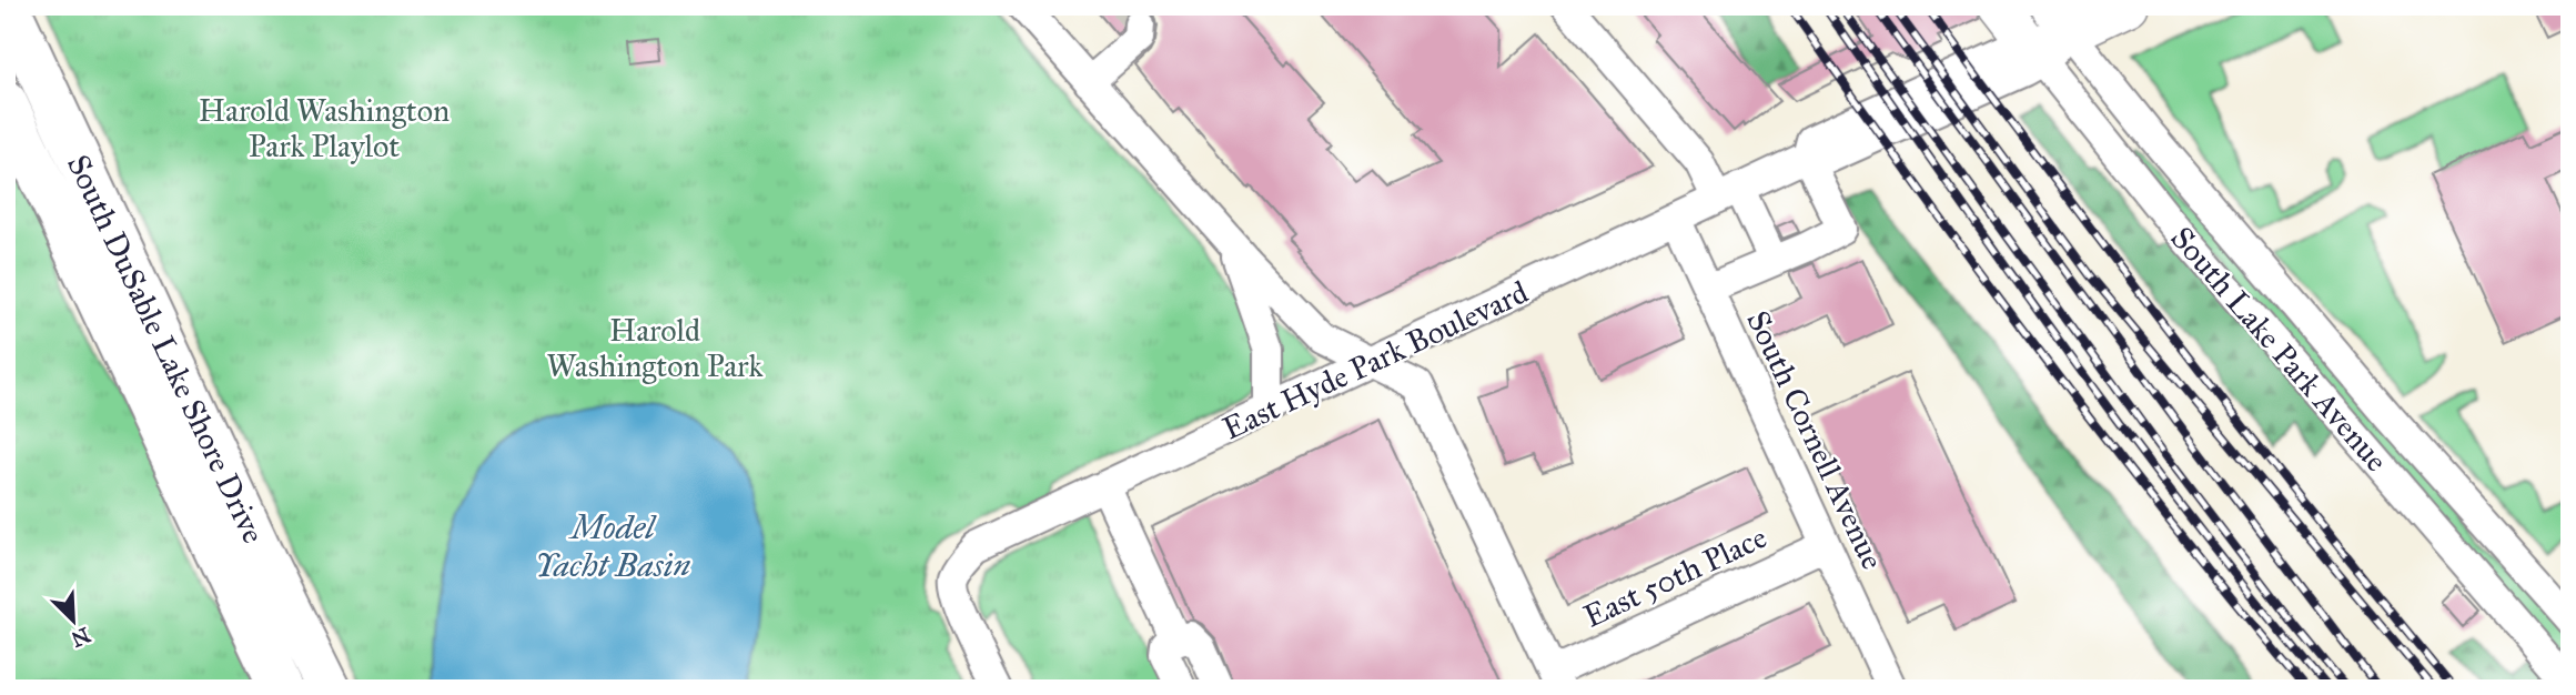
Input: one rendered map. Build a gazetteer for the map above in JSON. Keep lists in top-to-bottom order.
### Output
{
  "streets": {
    "highway": ["South DuSable Lake Shore Drive"],
    "main road": ["South Lake Park Avenue", "East Hyde Park Boulevard"],
    "street": ["South Cornell Avenue", "East 50th Place"]
  },
  "crossings": [
    ["South Lake Park Avenue", "East Hyde Park Boulevard"],
    ["East Hyde Park Boulevard", "South Cornell Avenue"],
    ["South Cornell Avenue", "East 50th Place"]
  ],
  "water": ["Model Yacht Basin"],
  "parks": ["Harold Washington Park Playlot", "Harold Washington Park"],
  "north": "bottom right"
}
